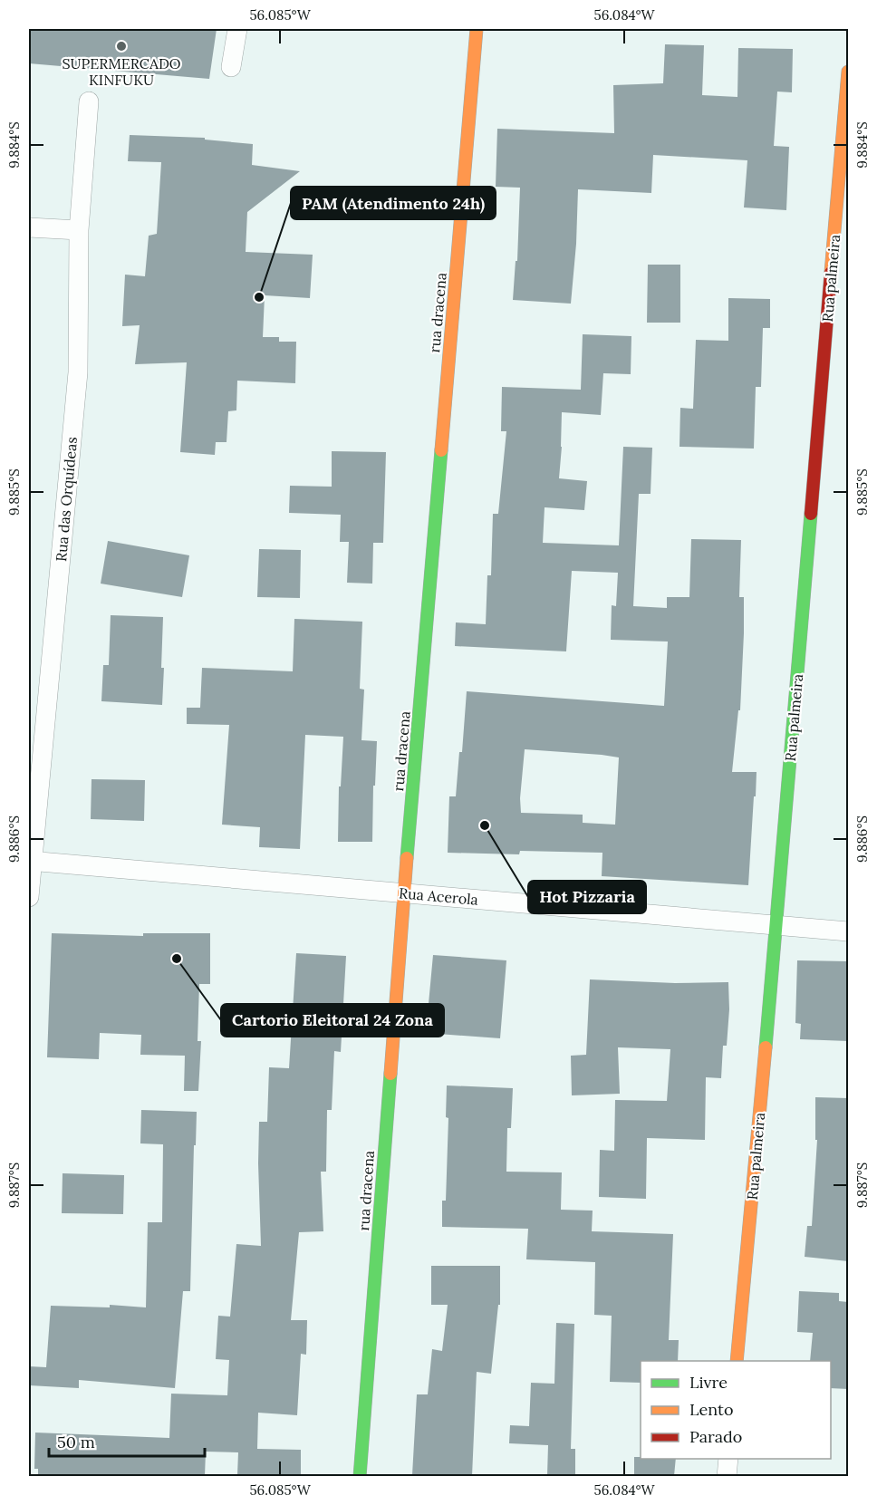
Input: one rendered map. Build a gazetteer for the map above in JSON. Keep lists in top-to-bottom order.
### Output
{
  "streets": {
    "street": [
      "Rua palmeira",
      "rua dracena",
      "Rua das Orquídeas",
      "Rua Acerola"
    ]
  },
  "crossings": [
    ["Rua palmeira", "Rua Acerola"],
    ["rua dracena", "Rua Acerola"],
    ["Rua das Orquídeas", "Rua Acerola"]
  ],
  "places": [
    "SUPERMERCADO KINFUKU",
    "PAM (Atendimento 24h)",
    "Hot Pizzaria",
    "Cartorio Eleitoral 24 Zona"
  ],
  "legend": ["Livre", "Lento", "Parado"],
  "scale_bar": "50 m",
  "coordinates": [
    "56.085°W",
    "56.084°W",
    "9.884°S",
    "9.885°S",
    "9.886°S",
    "9.887°S"
  ]
}
